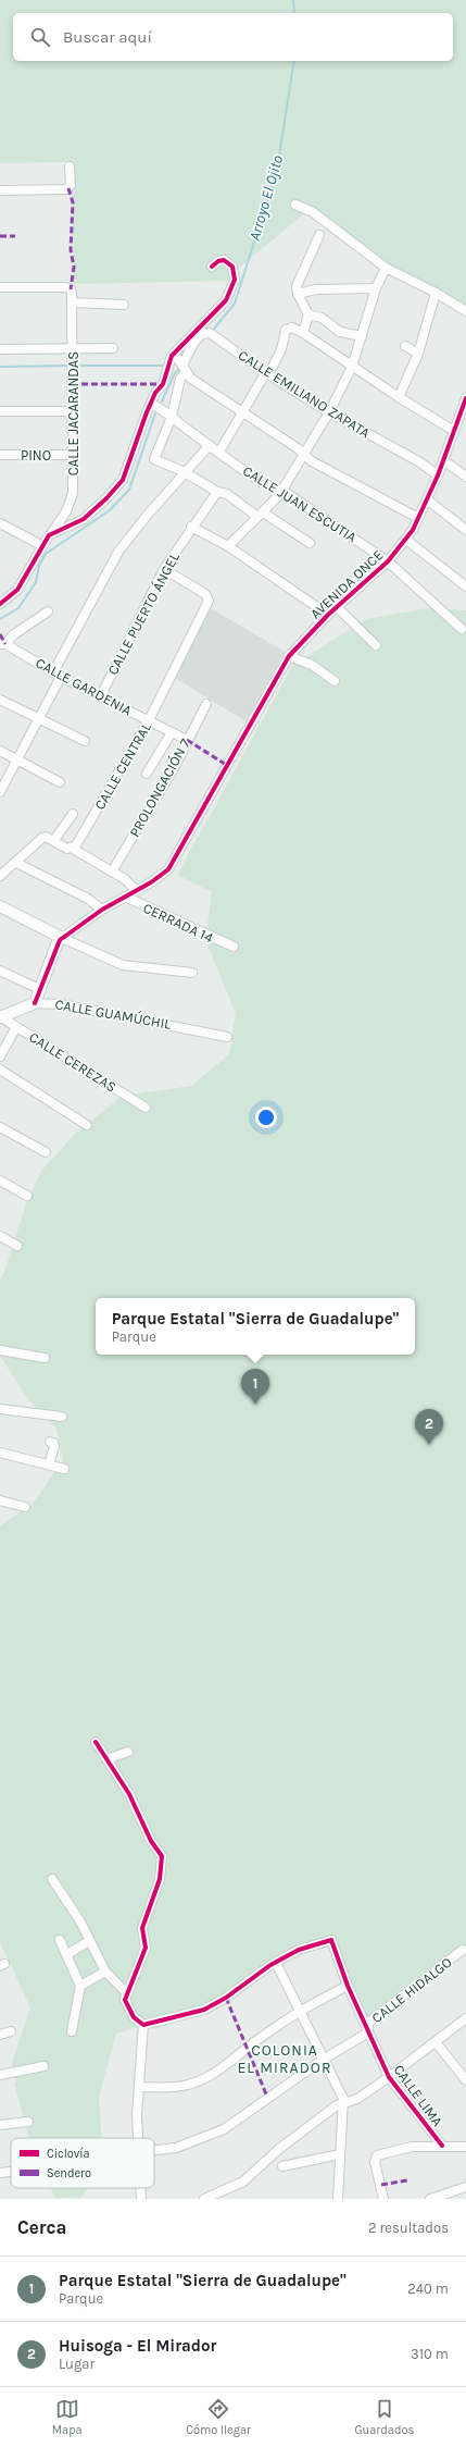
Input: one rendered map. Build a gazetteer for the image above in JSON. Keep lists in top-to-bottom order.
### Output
{
  "streets": {
    "street": [
      "CALLE EMILIANO ZAPATA",
      "CALLE JACARANDAS",
      "PINO",
      "CALLE JUAN ESCUTIA",
      "AVENIDA ONCE",
      "CALLE PUERTO ÁNGEL",
      "CALLE GARDENIA",
      "CALLE CENTRAL",
      "PROLONGACIÓN 7",
      "CERRADA 14",
      "CALLE GUAMÚCHIL",
      "CALLE CEREZAS",
      "CALLE HIDALGO",
      "CALLE LIMA"
    ]
  },
  "crossings": [
    ["CALLE EMILIANO ZAPATA", "CALLE JUAN ESCUTIA"],
    ["CALLE EMILIANO ZAPATA", "AVENIDA ONCE"],
    ["CALLE JACARANDAS", "PINO"],
    ["CALLE JUAN ESCUTIA", "AVENIDA ONCE"],
    ["AVENIDA ONCE", "CERRADA 14"],
    ["CALLE PUERTO ÁNGEL", "CALLE GARDENIA"],
    ["CALLE PUERTO ÁNGEL", "CALLE CENTRAL"],
    ["CALLE GARDENIA", "CALLE CENTRAL"],
    ["CALLE GARDENIA", "PROLONGACIÓN 7"],
    ["CALLE GUAMÚCHIL", "CALLE CEREZAS"],
    ["CALLE HIDALGO", "CALLE LIMA"]
  ],
  "districts": ["COLONIA EL MIRADOR"],
  "water": ["Arroyo El Ojito"],
  "legend": ["Ciclovía", "Sendero"],
  "page": {
    "search": "Buscar aquí",
    "popup": ["Parque Estatal \"Sierra de Guadalupe\"", "Parque"],
    "pins": ["1", "2"],
    "heading": ["Cerca", "2 resultados"],
    "list": [
      {
        "mark": "1",
        "name": "Parque Estatal \"Sierra de Guadalupe\"",
        "note": "Parque",
        "value": "240 m"
      },
      {
        "mark": "2",
        "name": "Huisoga - El Mirador",
        "note": "Lugar",
        "value": "310 m"
      }
    ],
    "nav": ["Mapa", "Cómo llegar", "Guardados"]
  }
}
